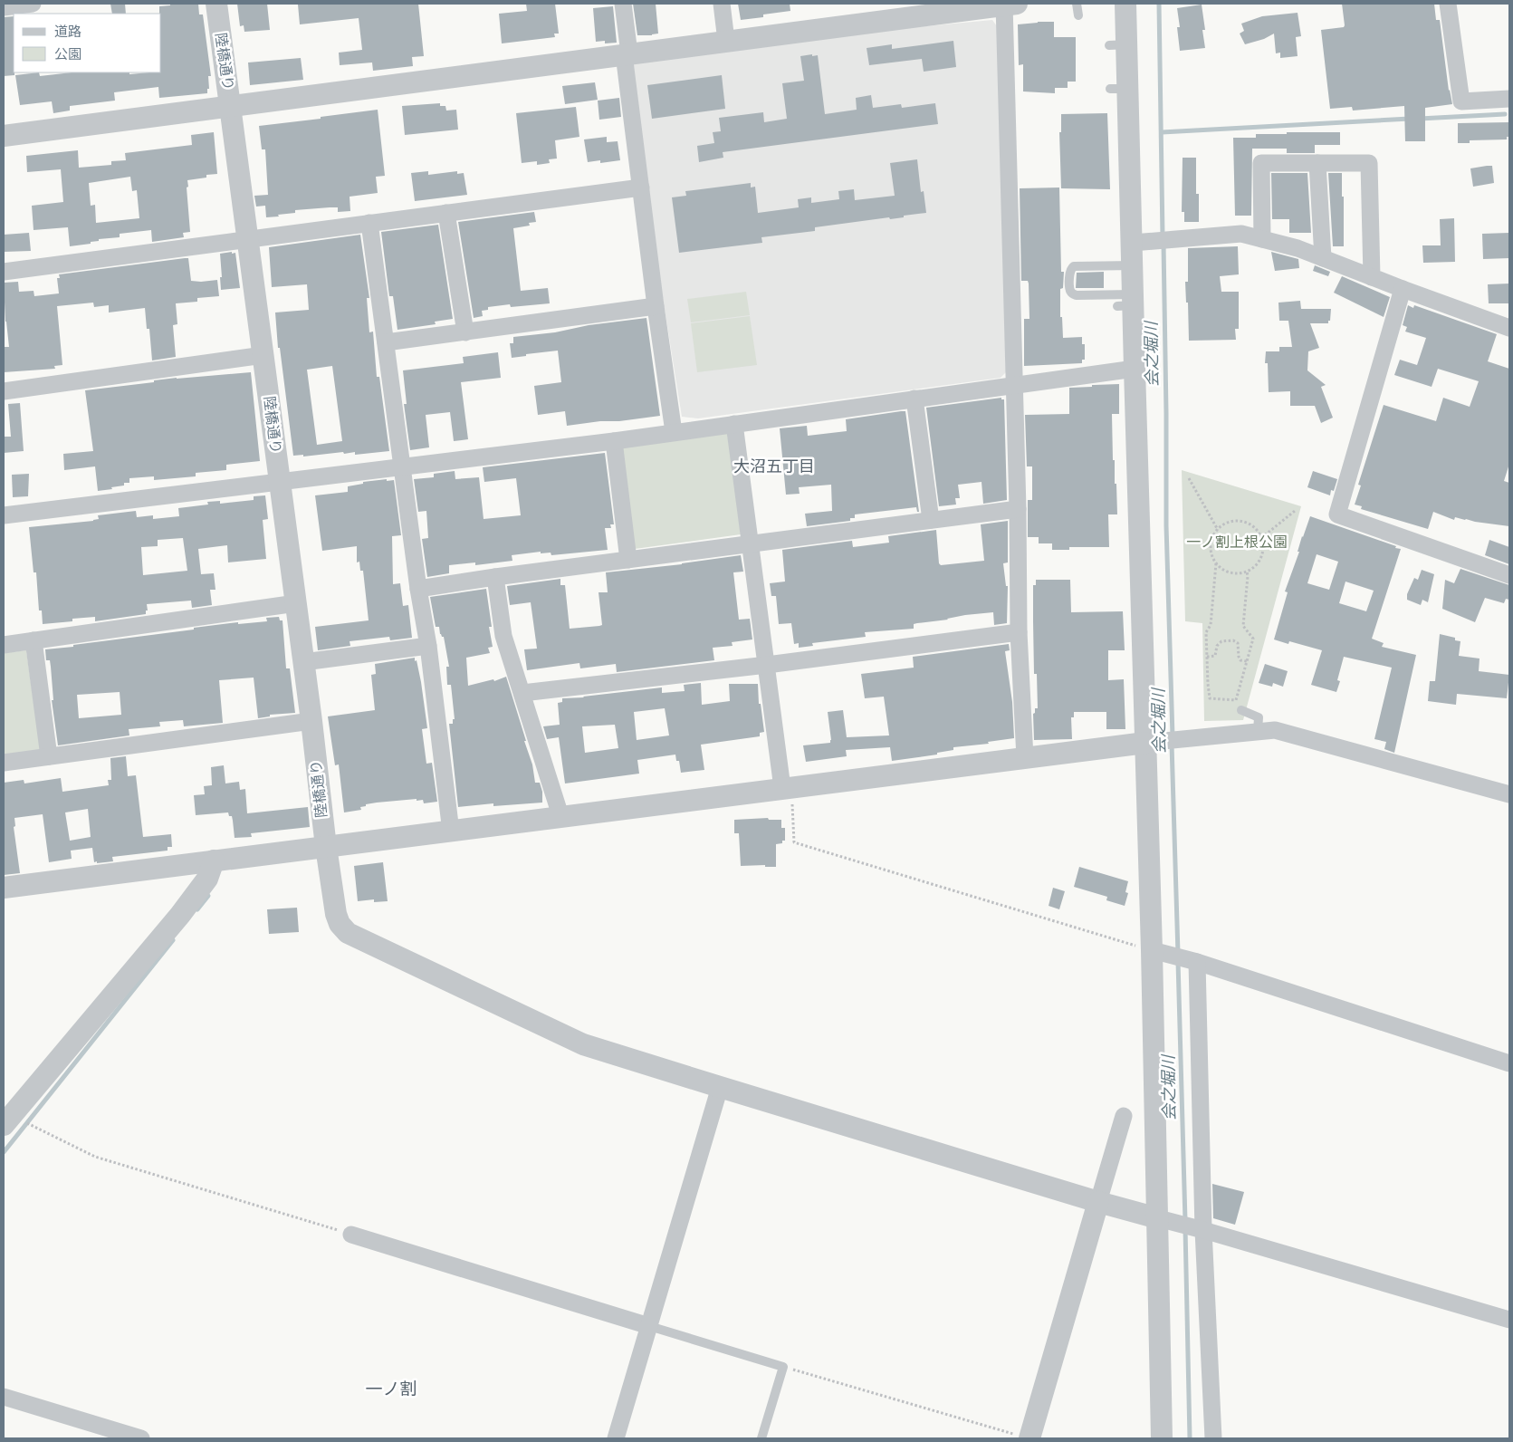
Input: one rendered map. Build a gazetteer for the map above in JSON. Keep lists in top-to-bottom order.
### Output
{
  "streets": {
    "street": ["陸橋通り"]
  },
  "districts": ["大沼五丁目", "一ノ割"],
  "water": ["会之堀川"],
  "parks": ["一ノ割上根公園"],
  "legend": ["道路", "公園"]
}
